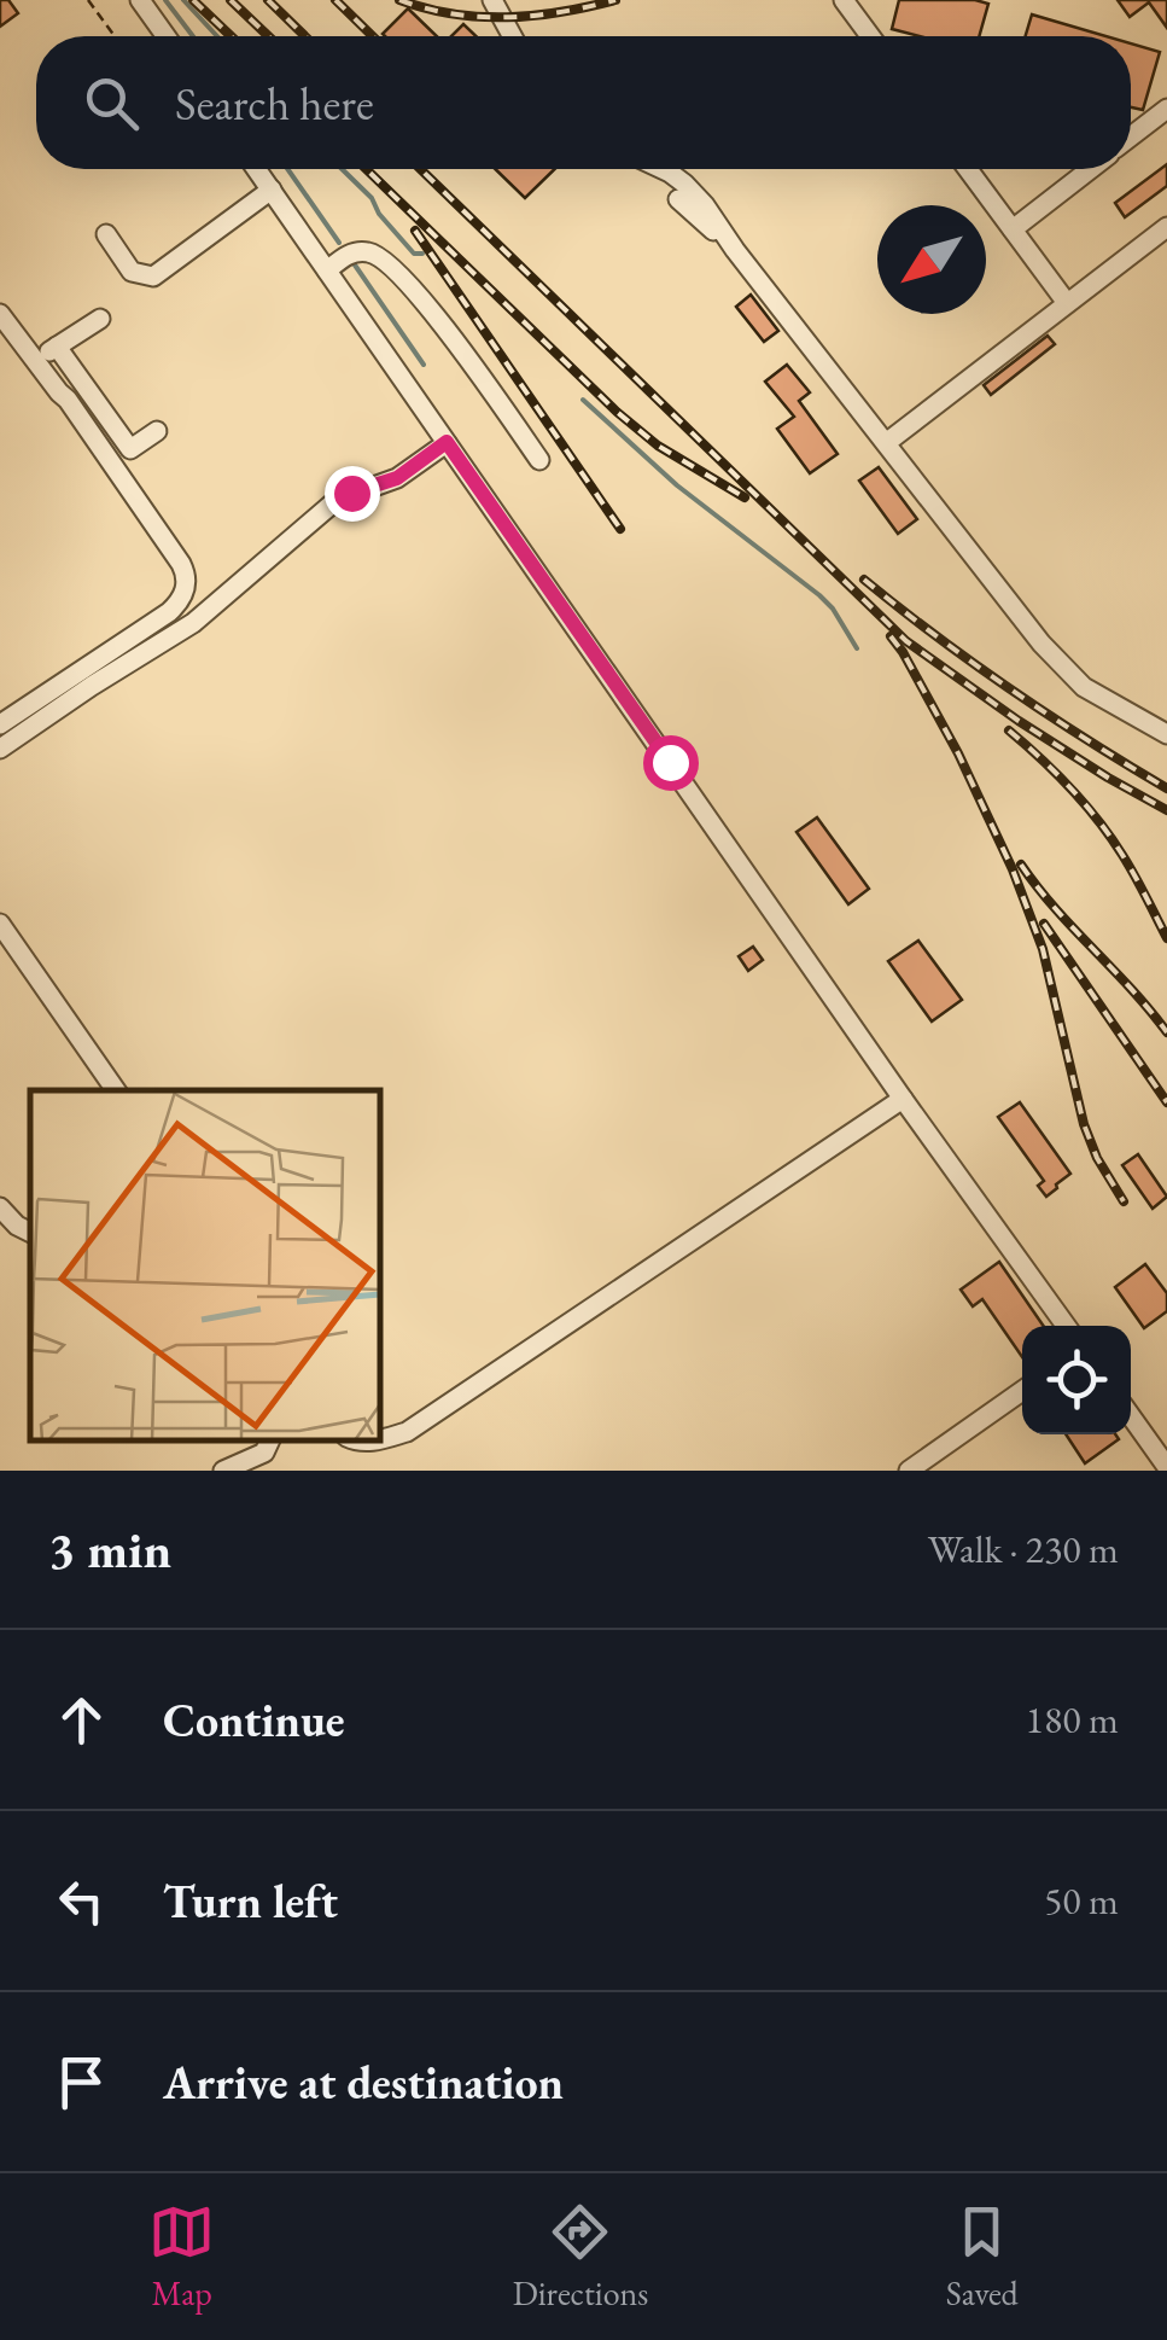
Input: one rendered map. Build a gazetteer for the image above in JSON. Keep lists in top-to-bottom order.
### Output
{
  "north": "bottom left",
  "page": {
    "search": "Search here",
    "heading": ["3 min", "Walk · 230 m"],
    "list": [
      ["Continue", "180 m"],
      ["Turn left", "50 m"],
      "Arrive at destination"
    ],
    "nav": ["Map", "Directions", "Saved"]
  }
}
